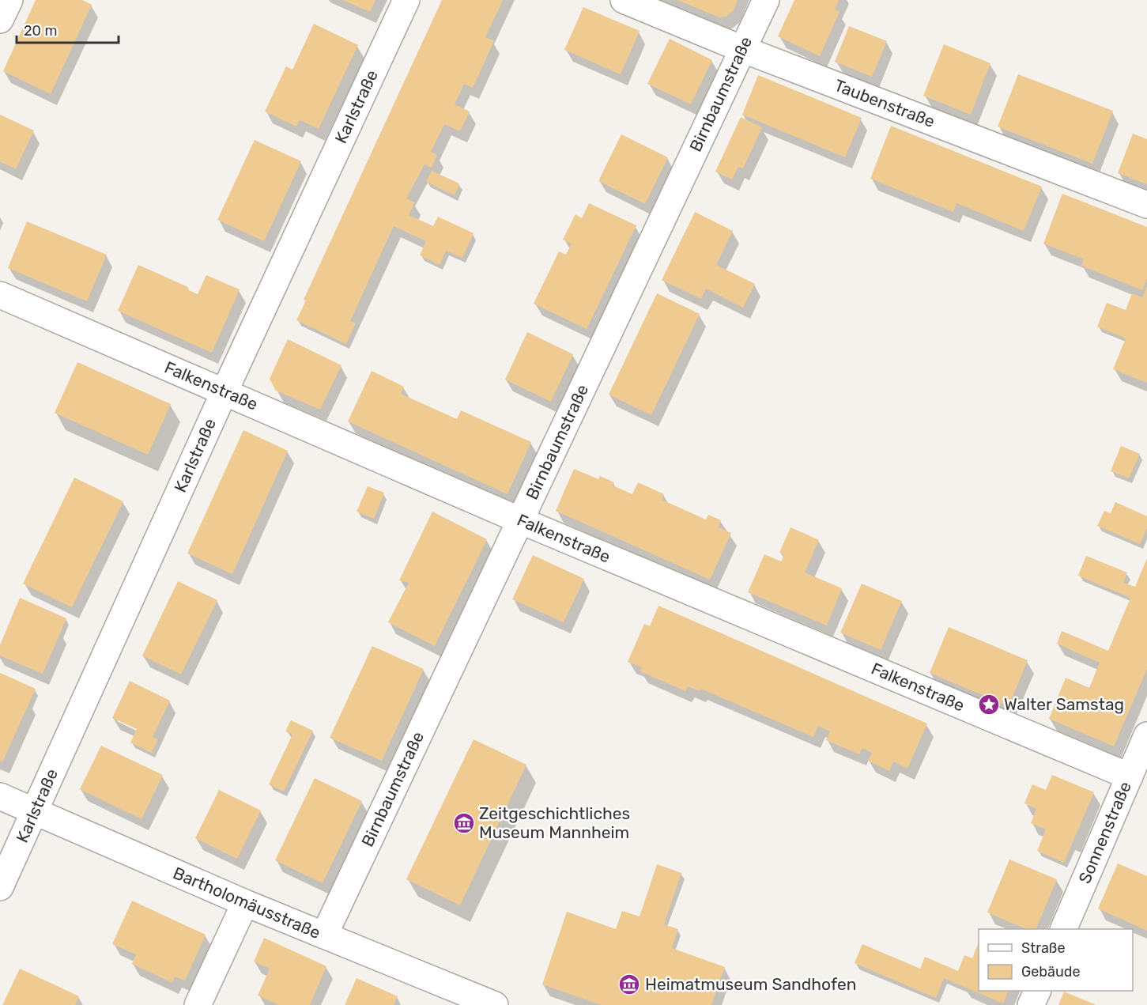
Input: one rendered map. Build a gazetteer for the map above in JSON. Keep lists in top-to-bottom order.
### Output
{
  "streets": {
    "street": [
      "Birnbaumstraße",
      "Taubenstraße",
      "Karlstraße",
      "Falkenstraße",
      "Sonnenstraße",
      "Bartholomäusstraße"
    ]
  },
  "crossings": [
    ["Birnbaumstraße", "Taubenstraße"],
    ["Birnbaumstraße", "Falkenstraße"],
    ["Birnbaumstraße", "Bartholomäusstraße"],
    ["Karlstraße", "Falkenstraße"],
    ["Karlstraße", "Bartholomäusstraße"],
    ["Falkenstraße", "Sonnenstraße"]
  ],
  "places": {
    "place": ["Walter Samstag"],
    "museum": ["Zeitgeschichtliches Museum Mannheim", "Heimatmuseum Sandhofen"]
  },
  "legend": ["Straße", "Gebäude"],
  "scale_bar": "20 m"
}
